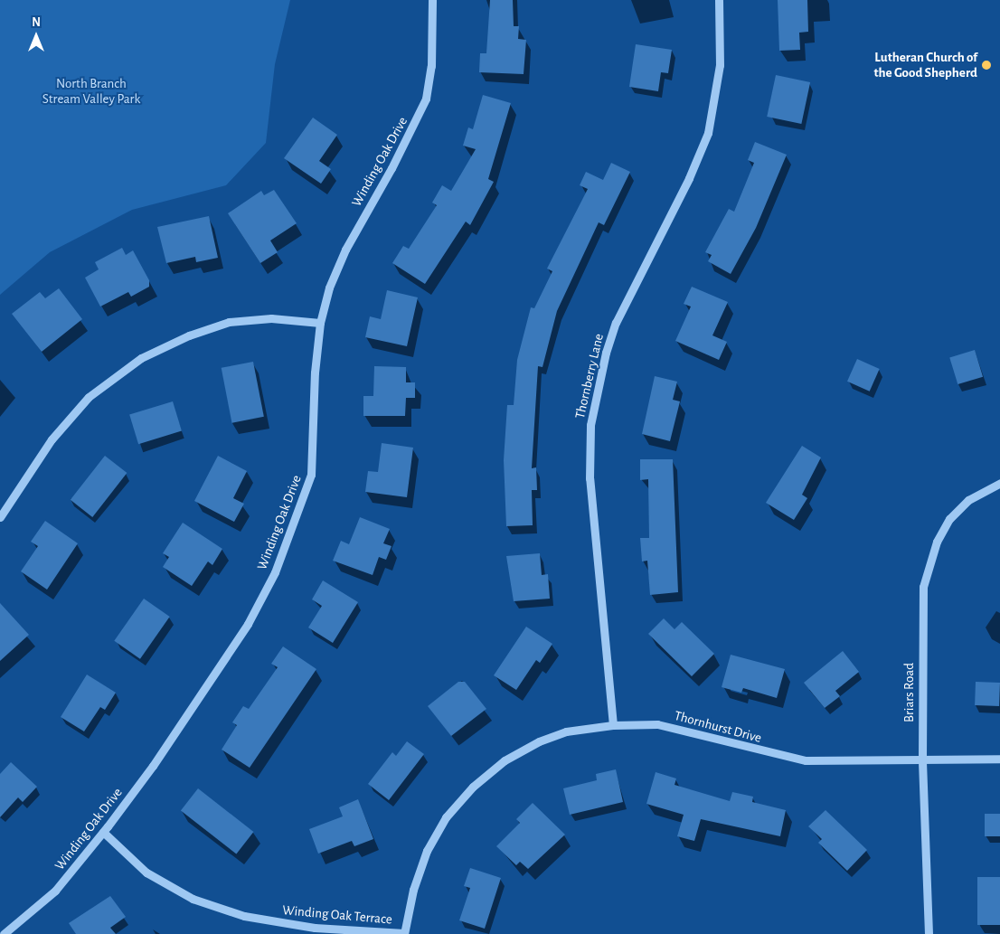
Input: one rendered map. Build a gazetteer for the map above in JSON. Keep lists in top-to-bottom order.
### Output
{
  "streets": {
    "street": [
      "Winding Oak Drive",
      "Thornberry Lane",
      "Briars Road",
      "Thornhurst Drive",
      "Winding Oak Terrace"
    ]
  },
  "crossings": [
    ["Winding Oak Drive", "Winding Oak Terrace"],
    ["Thornberry Lane", "Thornhurst Drive"],
    ["Briars Road", "Thornhurst Drive"],
    ["Thornhurst Drive", "Winding Oak Terrace"]
  ],
  "parks": ["North Branch Stream Valley Park"],
  "places": ["Lutheran Church of the Good Shepherd"],
  "north": "top"
}
